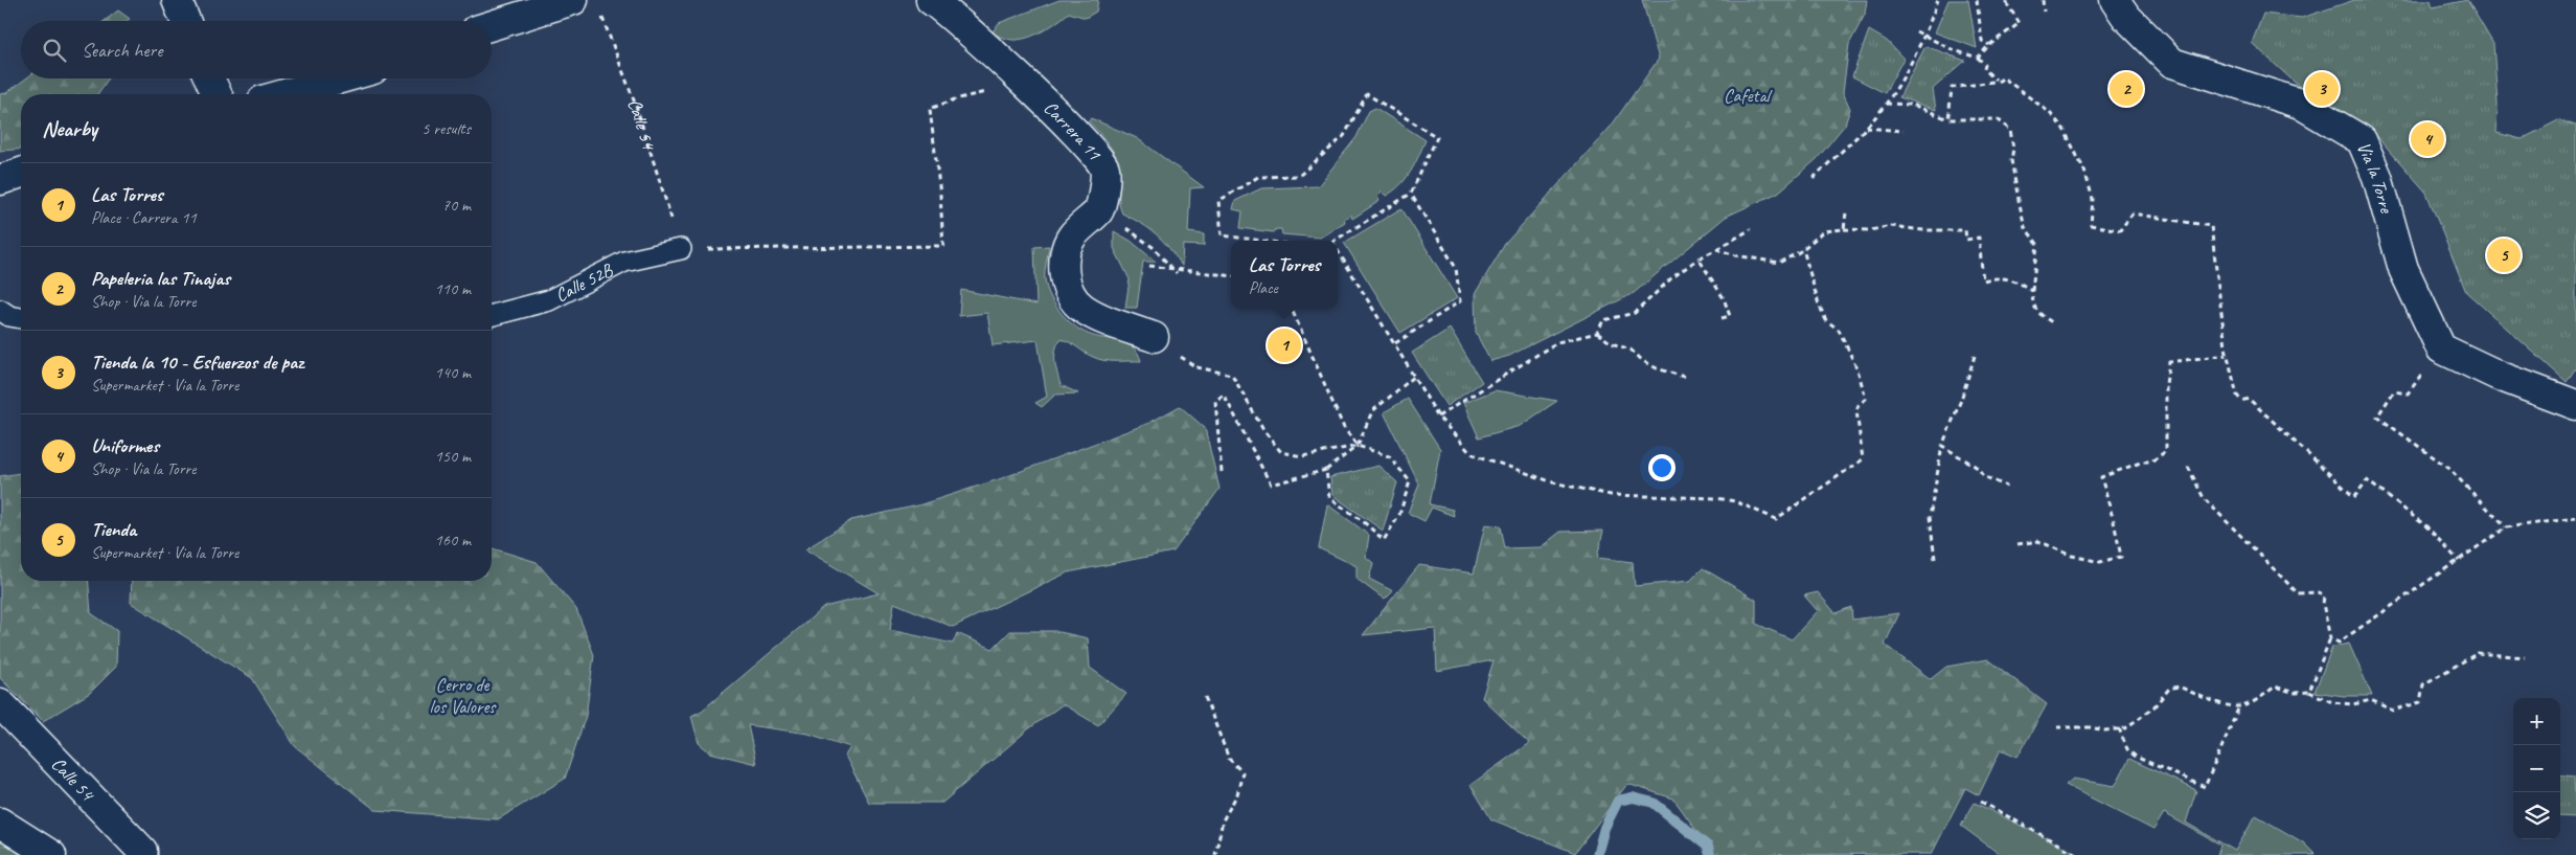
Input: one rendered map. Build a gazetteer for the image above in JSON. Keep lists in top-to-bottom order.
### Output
{
  "streets": {
    "street": ["Calle 54", "Carrera 11", "Via la Torre"],
    "lane": ["Calle 52B"]
  },
  "crossings": [
    ["Calle 54", "Calle 52B"]
  ],
  "parks": ["Cafetal", "Cerro de los Valores"],
  "page": {
    "search": "Search here",
    "pins": [
      "2",
      "3",
      "4",
      "5",
      "1"
    ],
    "heading": ["Nearby", "5 results"],
    "list": [
      {
        "mark": "1",
        "name": "Las Torres",
        "note": "Place · Carrera 11",
        "value": "70 m"
      },
      {
        "mark": "2",
        "name": "Papeleria las Tinajas",
        "note": "Shop · Via la Torre",
        "value": "110 m"
      },
      {
        "mark": "3",
        "name": "Tienda la 10 - Esfuerzos de paz",
        "note": "Supermarket · Via la Torre",
        "value": "140 m"
      },
      {
        "mark": "4",
        "name": "Uniformes",
        "note": "Shop · Via la Torre",
        "value": "150 m"
      },
      {
        "mark": "5",
        "name": "Tienda",
        "note": "Supermarket · Via la Torre",
        "value": "160 m"
      }
    ],
    "popup": ["Las Torres", "Place"],
    "map_buttons": ["+", "−"]
  }
}
